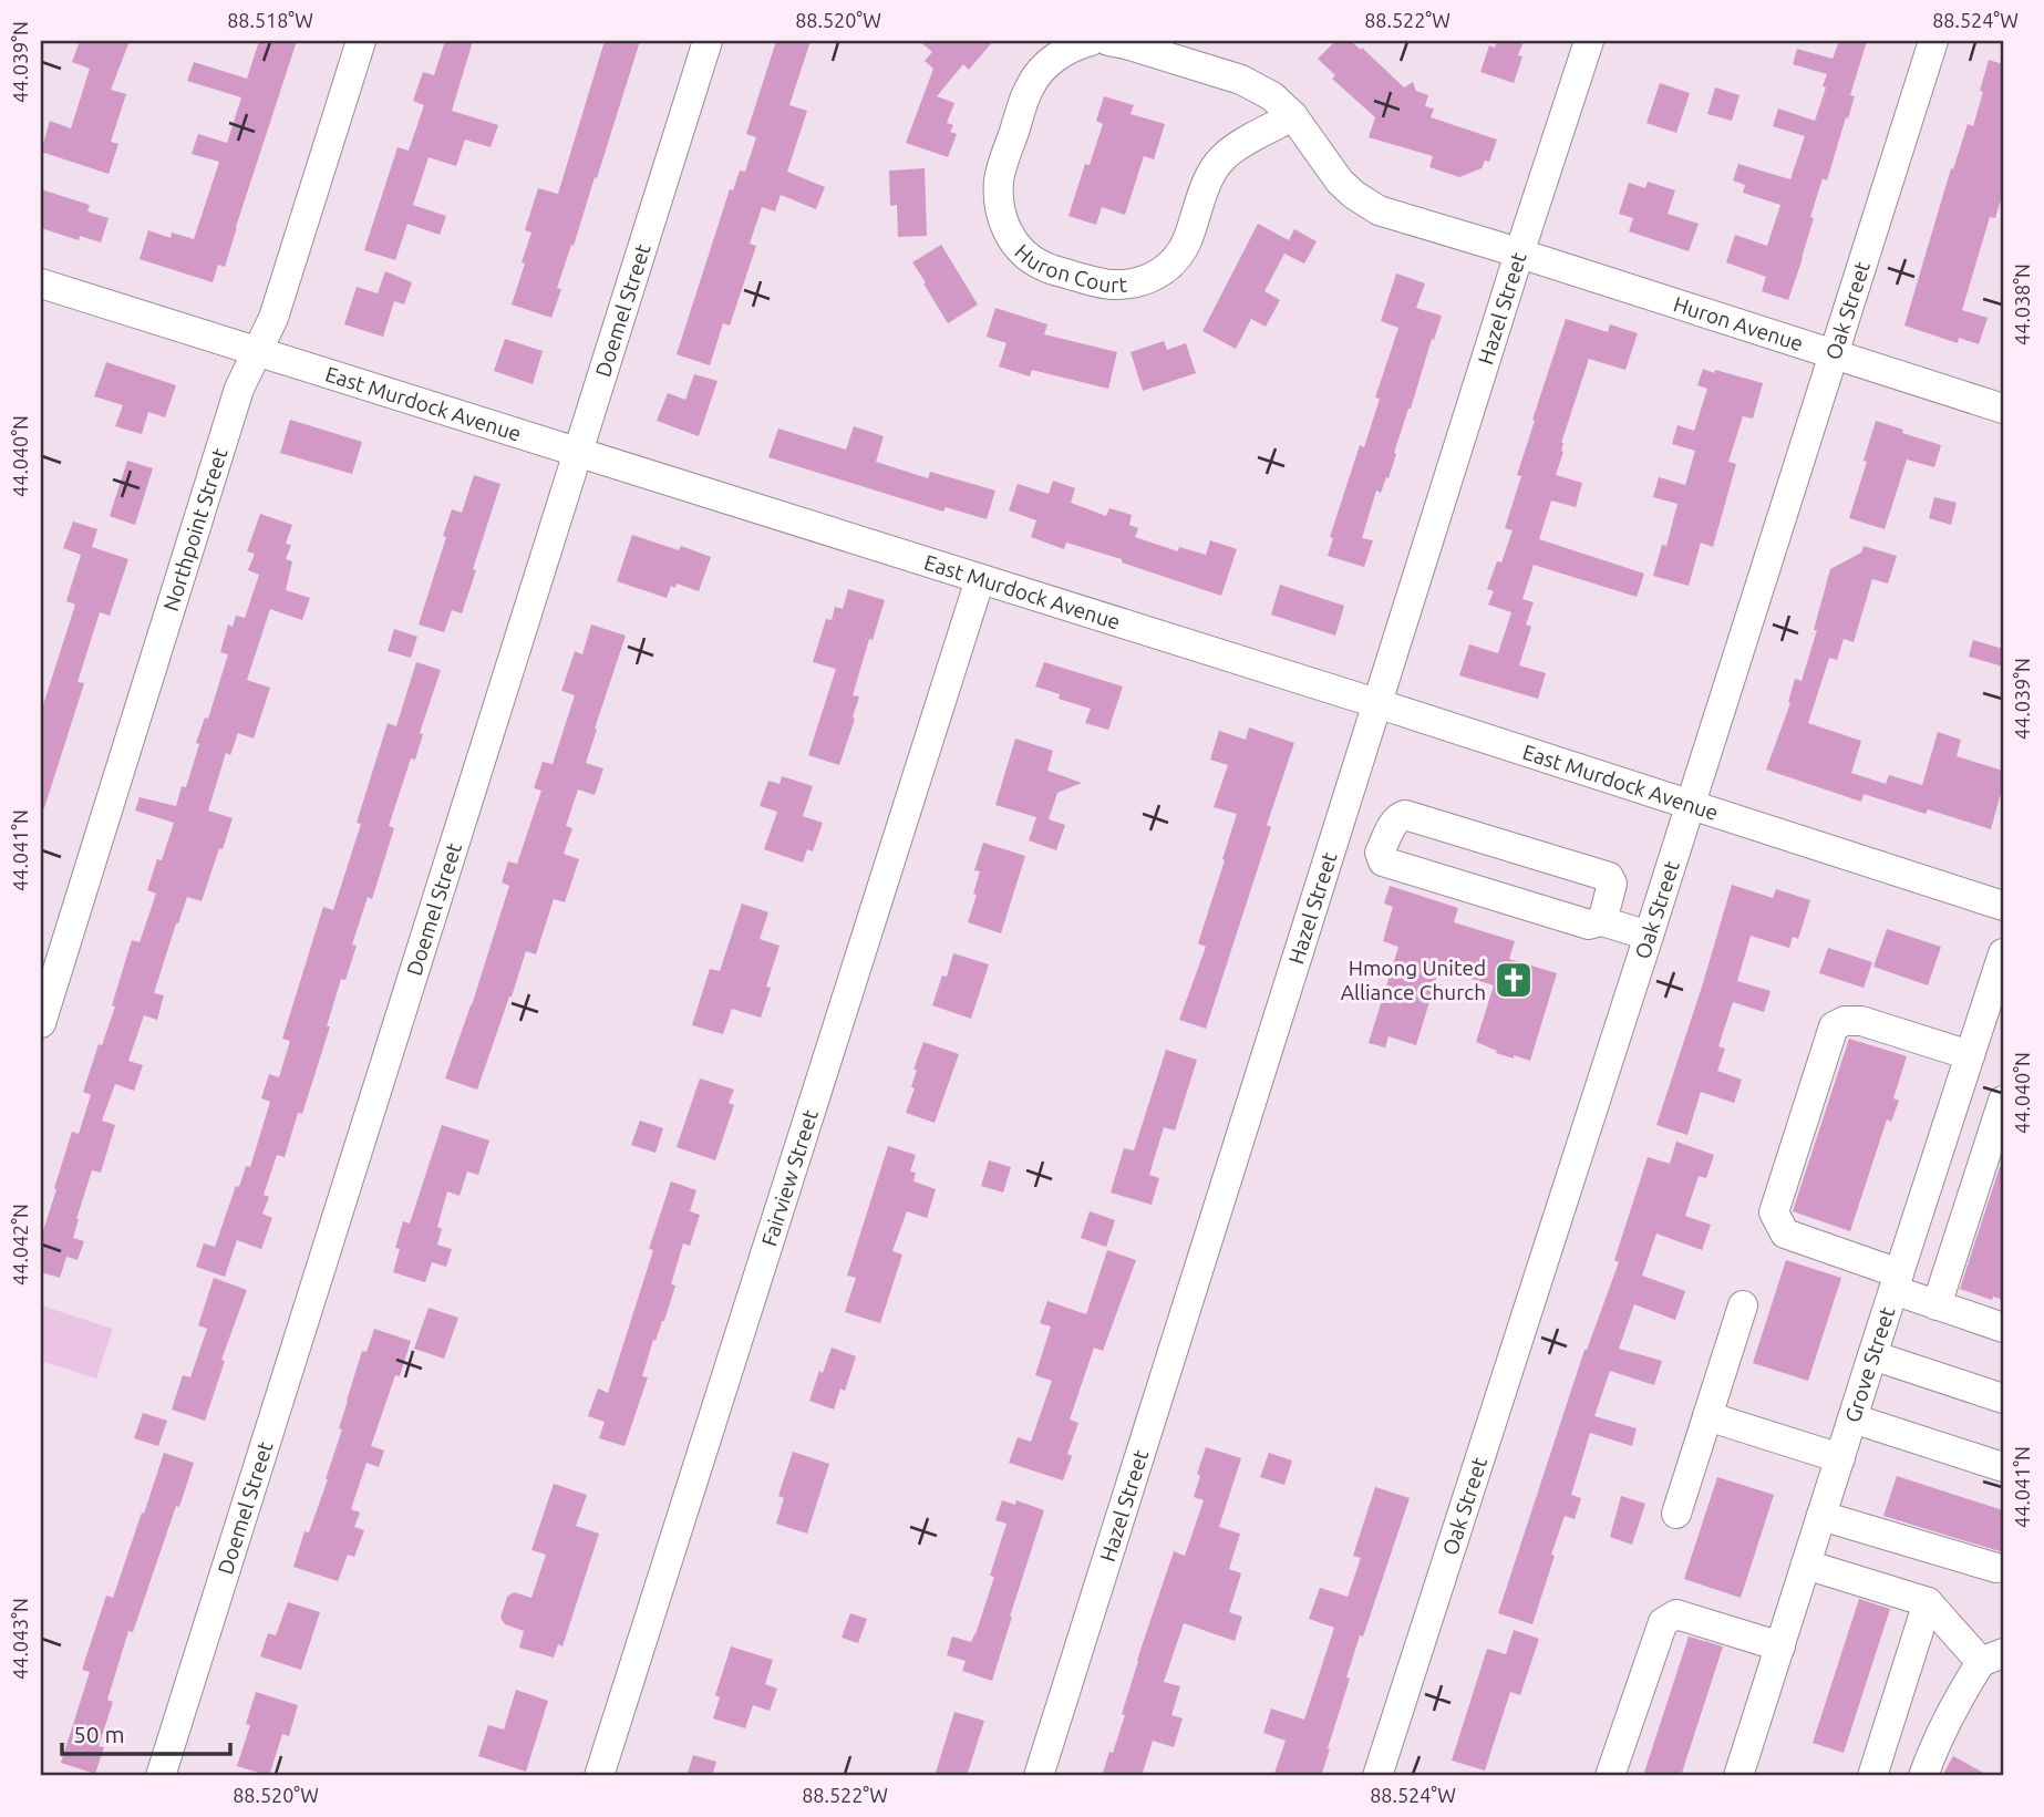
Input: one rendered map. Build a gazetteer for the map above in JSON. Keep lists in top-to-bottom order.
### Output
{
  "streets": {
    "street": [
      "Huron Court",
      "Hazel Street",
      "Doemel Street",
      "Oak Street",
      "Huron Avenue",
      "East Murdock Avenue",
      "Northpoint Street",
      "Fairview Street",
      "Grove Street"
    ]
  },
  "crossings": [
    ["Hazel Street", "Huron Avenue"],
    ["Hazel Street", "East Murdock Avenue"],
    ["Doemel Street", "East Murdock Avenue"],
    ["Oak Street", "Huron Avenue"],
    ["Oak Street", "East Murdock Avenue"],
    ["East Murdock Avenue", "Northpoint Street"],
    ["East Murdock Avenue", "Fairview Street"]
  ],
  "places": {
    "church": ["Hmong United Alliance Church"]
  },
  "scale_bar": "50 m",
  "coordinates": [
    "88.518°W",
    "88.520°W",
    "88.522°W",
    "88.524°W",
    "44.039°N",
    "44.038°N",
    "44.040°N",
    "44.041°N",
    "44.042°N",
    "44.043°N"
  ]
}
